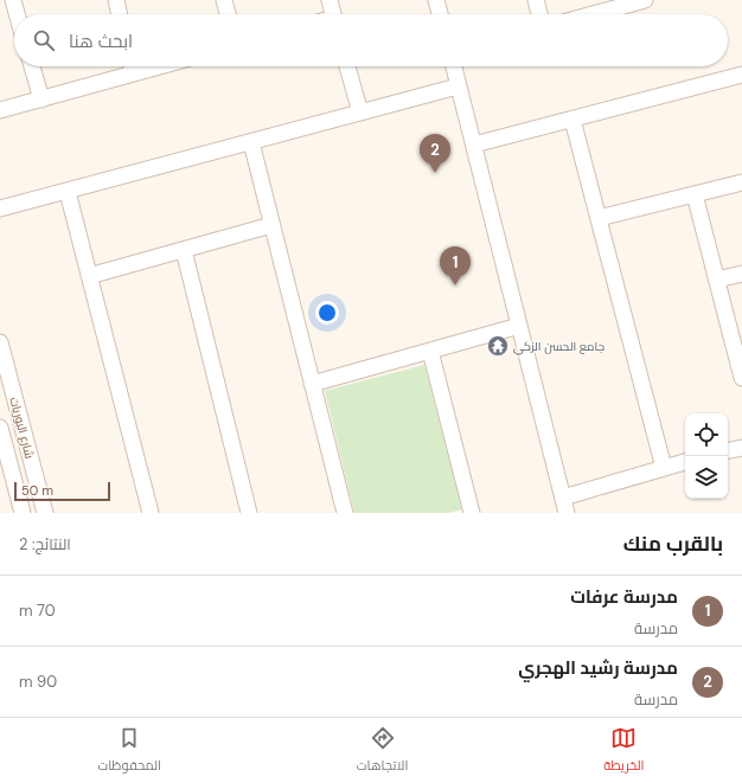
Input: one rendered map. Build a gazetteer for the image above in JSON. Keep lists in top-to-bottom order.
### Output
{
  "streets": {
    "street": ["شارع البوريات"]
  },
  "places": {
    "temple": ["جامع الحسن الزكي"]
  },
  "scale_bar": "50 m",
  "page": {
    "search": "ابحث هنا",
    "pins": ["2", "1"],
    "scale": "50 m",
    "heading": ["بالقرب منك", "النتائج: 2"],
    "list": [
      {
        "mark": "1",
        "name": "مدرسة عرفات",
        "note": "مدرسة",
        "value": "70 m"
      },
      {
        "mark": "2",
        "name": "مدرسة رشيد الهجري",
        "note": "مدرسة",
        "value": "90 m"
      }
    ],
    "nav": ["الخريطة", "الاتجاهات", "المحفوظات"]
  }
}
